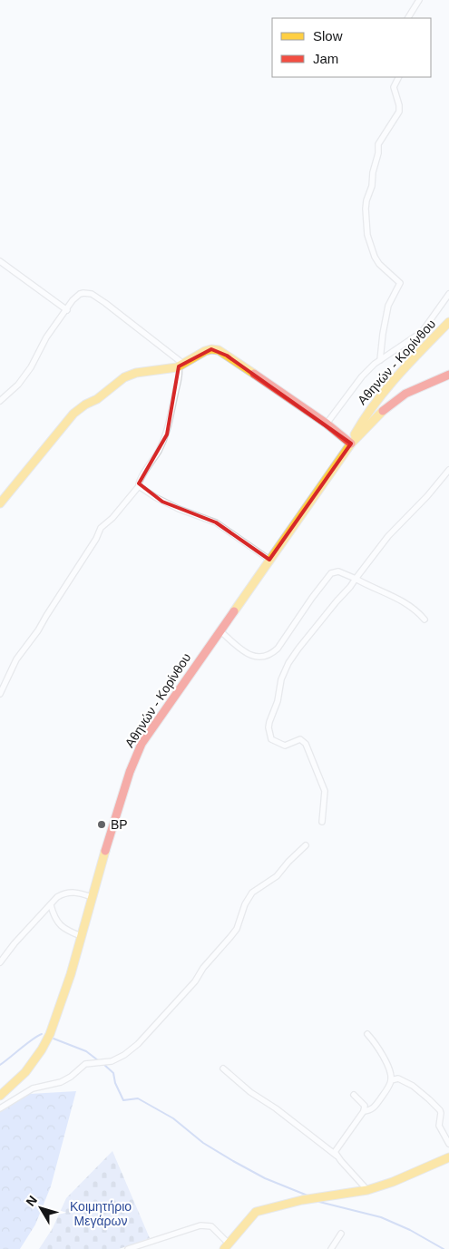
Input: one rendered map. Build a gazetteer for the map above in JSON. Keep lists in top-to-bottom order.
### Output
{
  "streets": {
    "main road": ["Αθηνών - Κορίνθου"]
  },
  "parks": ["Κοιμητήριο Μεγάρων"],
  "places": ["BP"],
  "legend": ["Slow", "Jam"],
  "north": "top left"
}
